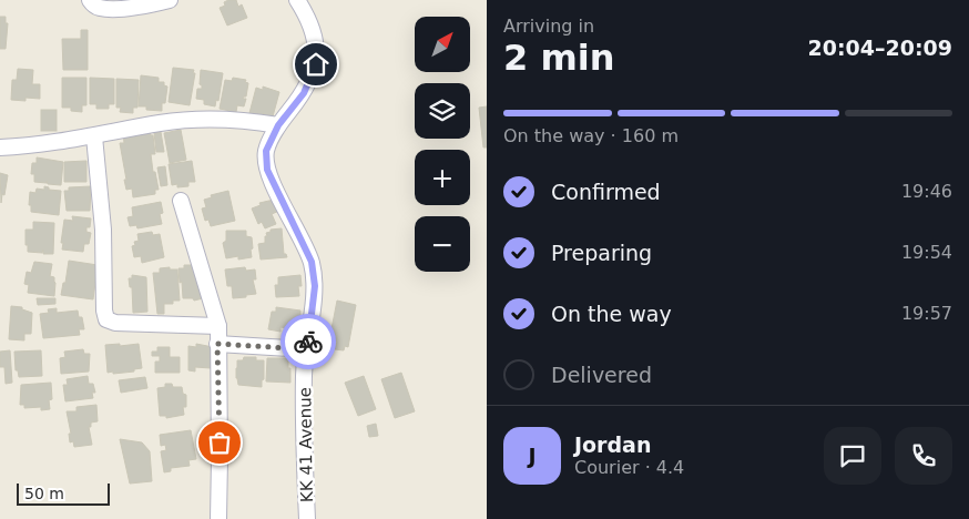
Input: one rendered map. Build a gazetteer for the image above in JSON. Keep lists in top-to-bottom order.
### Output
{
  "streets": {
    "street": ["KK 41 Avenue"]
  },
  "scale_bar": "50 m",
  "north": "top right",
  "page": {
    "heading": ["2 min", "Arriving in", "20:04–20:09"],
    "panel": ["Jordan", "Courier · 4.4"],
    "map_buttons": ["+", "−"],
    "bar": "On the way · 160 m",
    "list": [
      ["Confirmed", "19:46"],
      ["Preparing", "19:54"],
      ["On the way", "19:57"],
      "Delivered"
    ],
    "round": "J",
    "scale": "50 m"
  }
}
